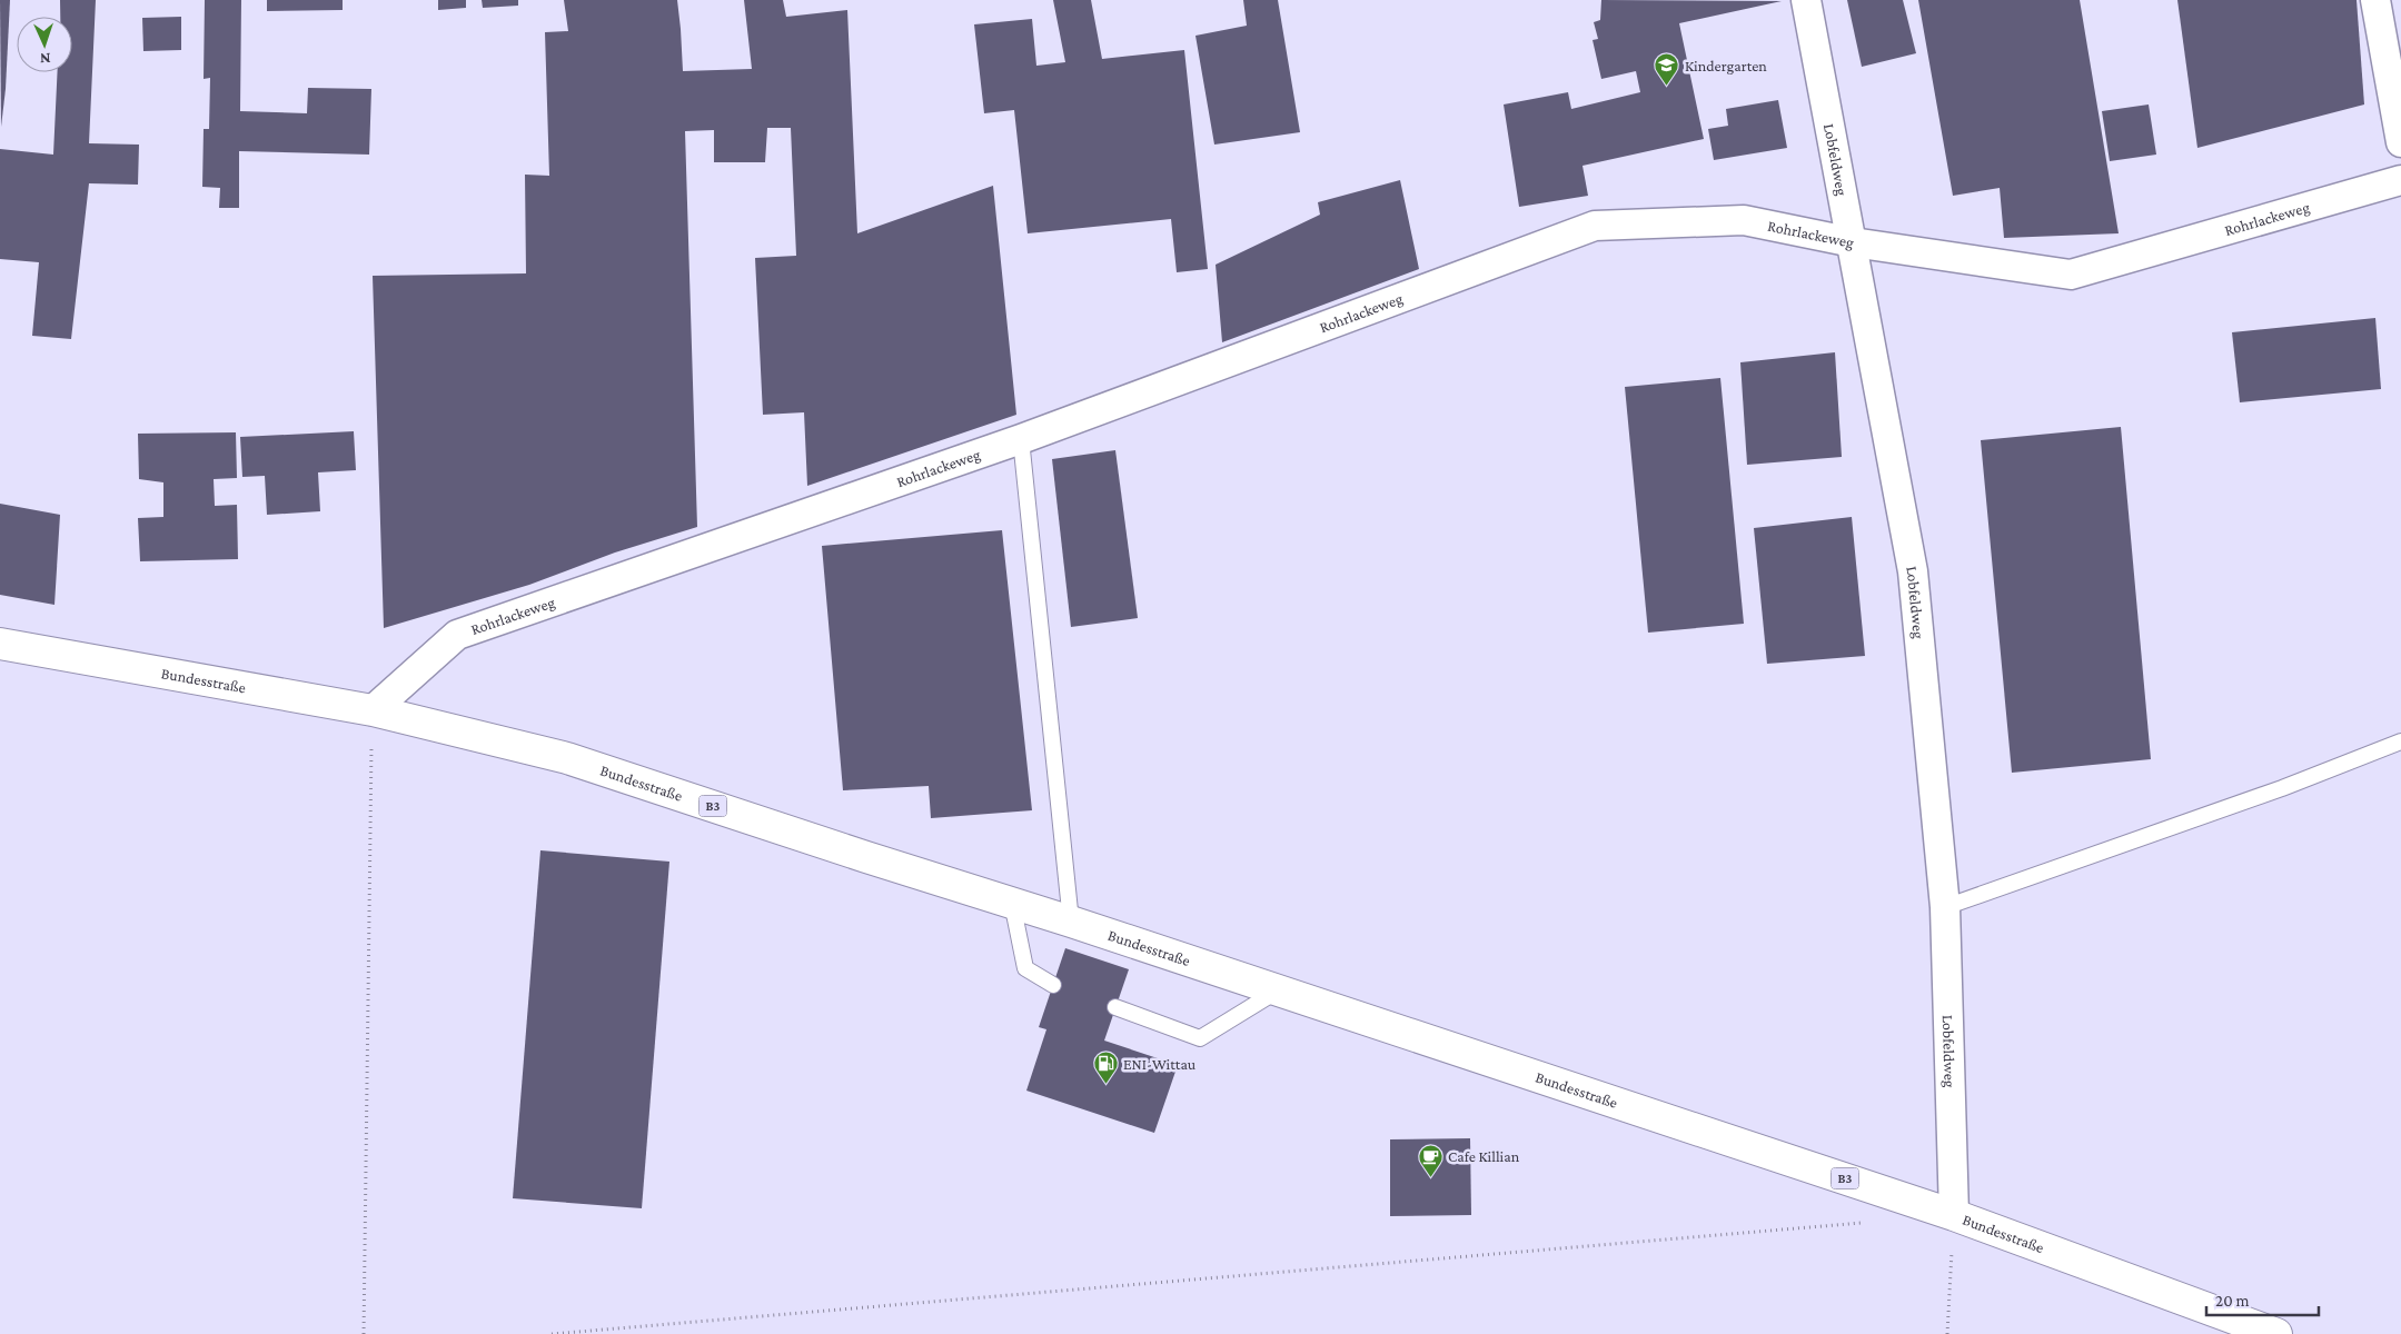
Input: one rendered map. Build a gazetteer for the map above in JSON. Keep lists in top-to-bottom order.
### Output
{
  "streets": {
    "main road": ["Bundesstraße", "B3"],
    "street": ["Lobfeldweg", "Rohrlackeweg"]
  },
  "crossings": [
    ["Lobfeldweg", "Rohrlackeweg"],
    ["Lobfeldweg", "Bundesstraße"],
    ["Rohrlackeweg", "Bundesstraße"]
  ],
  "places": {
    "school or university": ["Kindergarten"],
    "fuel station": ["ENI-Wittau"],
    "cafe": ["Cafe Killian"]
  },
  "scale_bar": "20 m",
  "north": "bottom"
}
